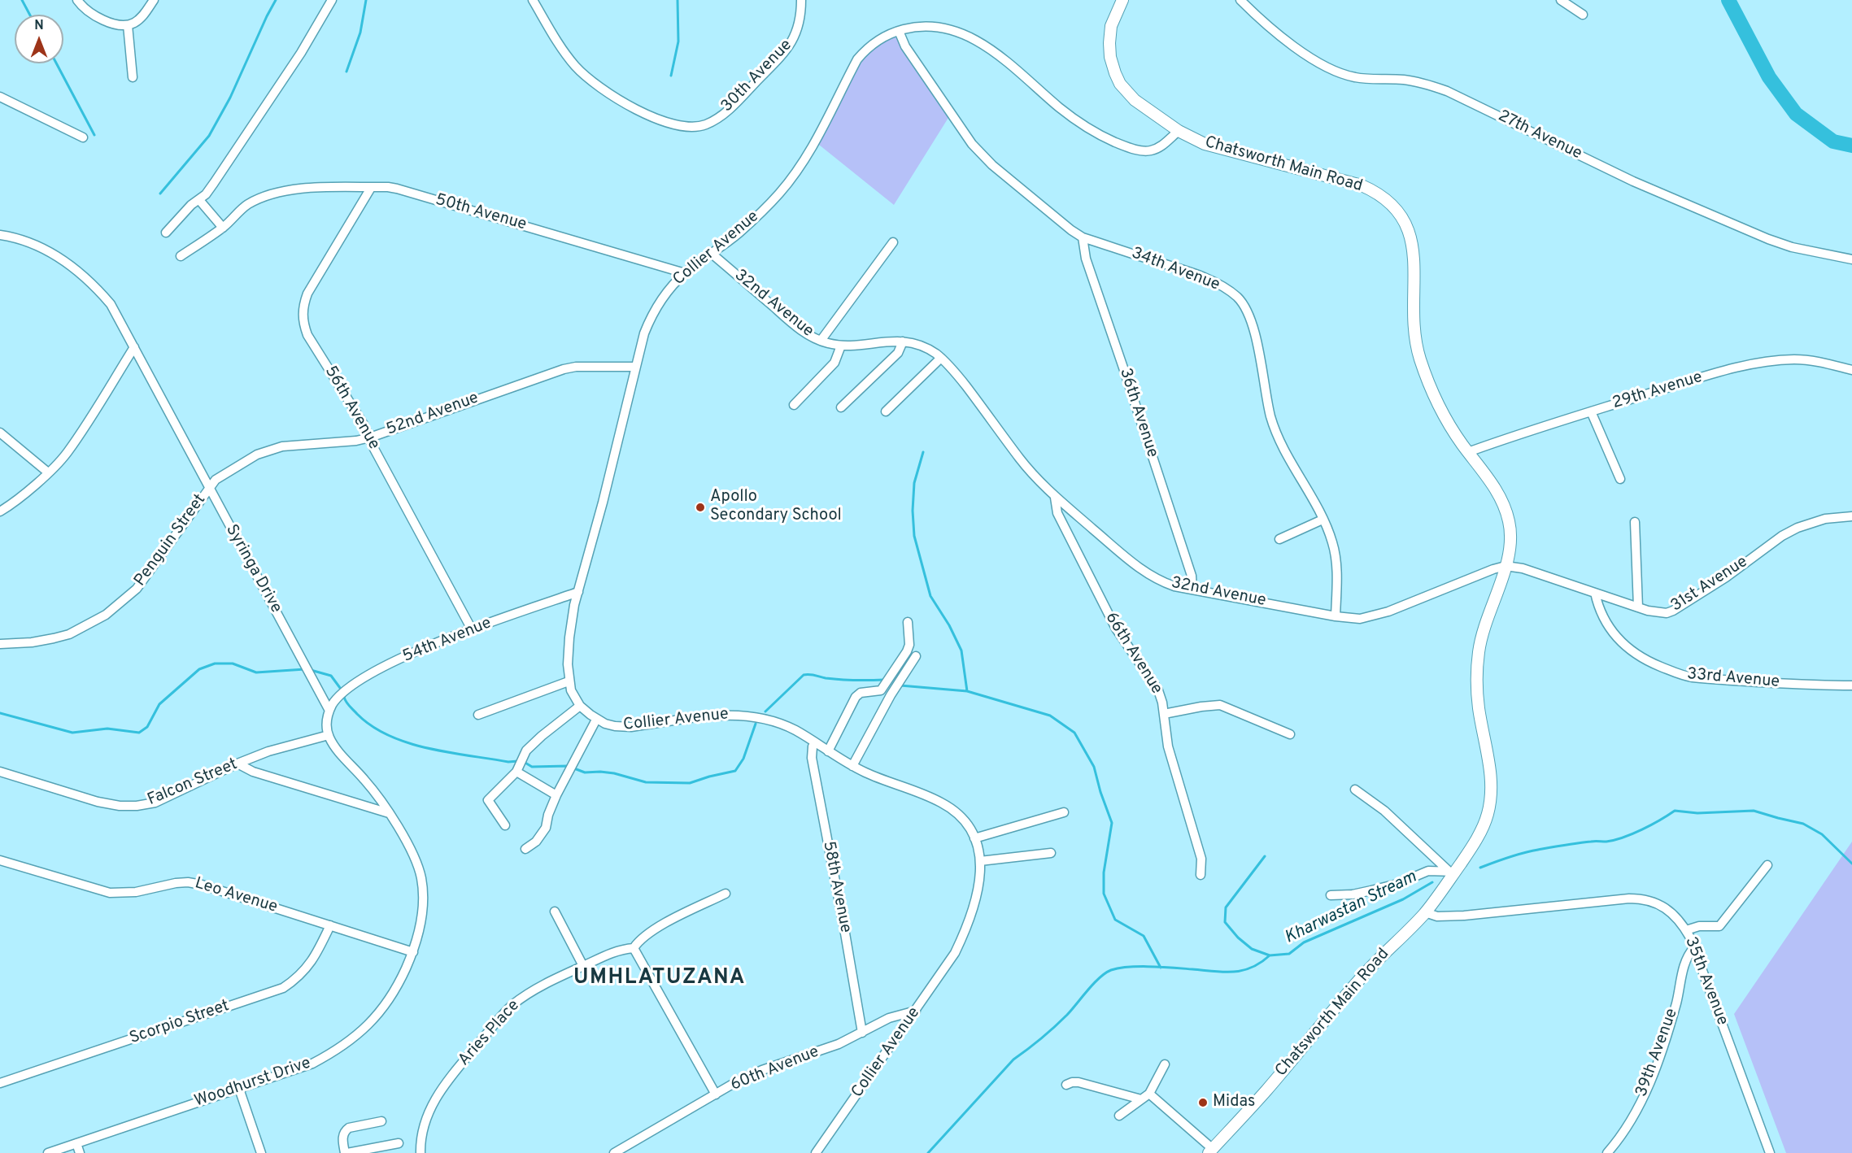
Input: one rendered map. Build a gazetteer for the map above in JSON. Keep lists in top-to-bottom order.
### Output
{
  "streets": {
    "street": [
      "30th Avenue",
      "27th Avenue",
      "Chatsworth Main Road",
      "50th Avenue",
      "Collier Avenue",
      "34th Avenue",
      "32nd Avenue",
      "29th Avenue",
      "56th Avenue",
      "36th Avenue",
      "52nd Avenue",
      "Penguin Street",
      "Syringa Drive",
      "31st Avenue",
      "54th Avenue",
      "66th Avenue",
      "33rd Avenue",
      "Falcon Street",
      "58th Avenue",
      "Leo Avenue",
      "35th Avenue",
      "Scorpio Street",
      "Aries Place",
      "39th Avenue",
      "60th Avenue",
      "Woodhurst Drive"
    ]
  },
  "crossings": [
    ["Chatsworth Main Road", "Collier Avenue"],
    ["Chatsworth Main Road", "32nd Avenue"],
    ["Chatsworth Main Road", "29th Avenue"],
    ["Chatsworth Main Road", "31st Avenue"],
    ["Chatsworth Main Road", "35th Avenue"],
    ["50th Avenue", "Collier Avenue"],
    ["50th Avenue", "56th Avenue"],
    ["Collier Avenue", "34th Avenue"],
    ["Collier Avenue", "32nd Avenue"],
    ["Collier Avenue", "52nd Avenue"],
    ["Collier Avenue", "54th Avenue"],
    ["Collier Avenue", "58th Avenue"],
    ["Collier Avenue", "60th Avenue"],
    ["34th Avenue", "32nd Avenue"],
    ["34th Avenue", "36th Avenue"],
    ["32nd Avenue", "36th Avenue"],
    ["32nd Avenue", "31st Avenue"],
    ["32nd Avenue", "66th Avenue"],
    ["56th Avenue", "52nd Avenue"],
    ["56th Avenue", "54th Avenue"],
    ["52nd Avenue", "Penguin Street"],
    ["52nd Avenue", "Syringa Drive"],
    ["Penguin Street", "Syringa Drive"],
    ["Syringa Drive", "54th Avenue"],
    ["Syringa Drive", "Falcon Street"],
    ["31st Avenue", "33rd Avenue"],
    ["58th Avenue", "60th Avenue"],
    ["Leo Avenue", "Scorpio Street"],
    ["Leo Avenue", "Woodhurst Drive"],
    ["35th Avenue", "39th Avenue"]
  ],
  "districts": ["UMHLATUZANA"],
  "water": ["Kharwastan Stream"],
  "places": ["Apollo Secondary School", "Midas"],
  "north": "top"
}
